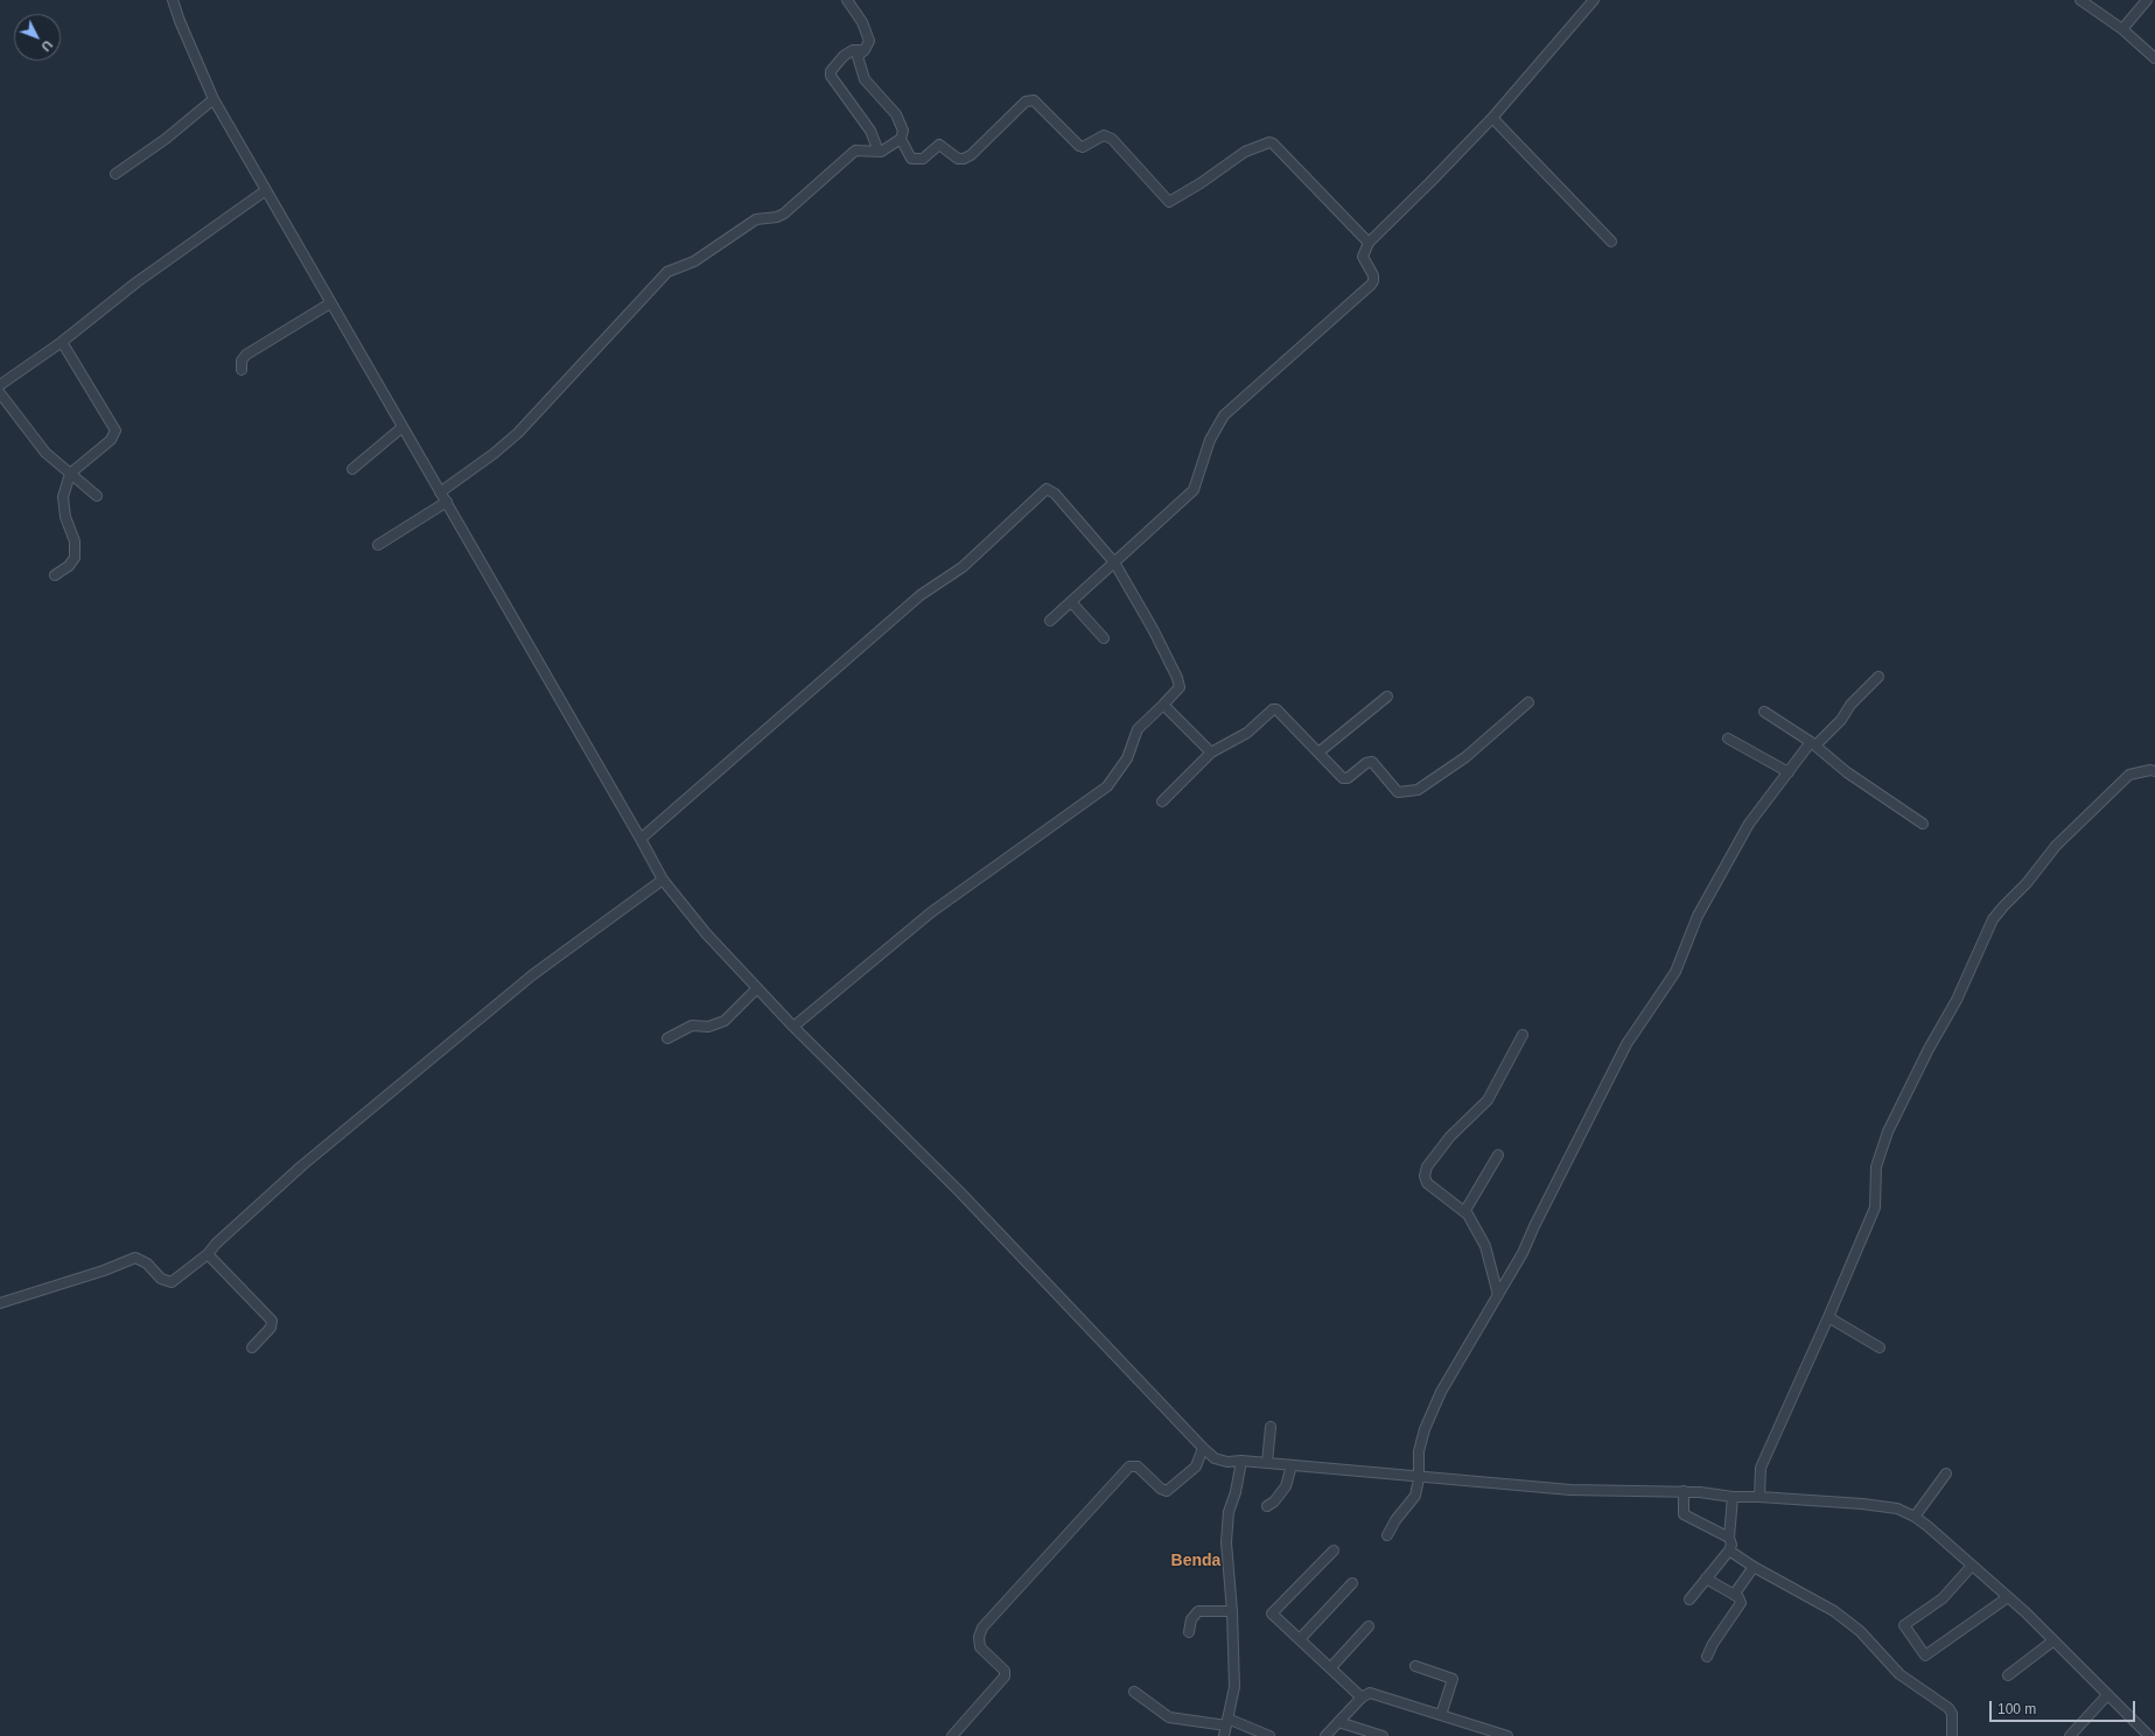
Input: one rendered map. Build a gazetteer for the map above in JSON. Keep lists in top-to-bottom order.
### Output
{
  "districts": ["Benda"],
  "scale_bar": "100 m",
  "north": "bottom right"
}
